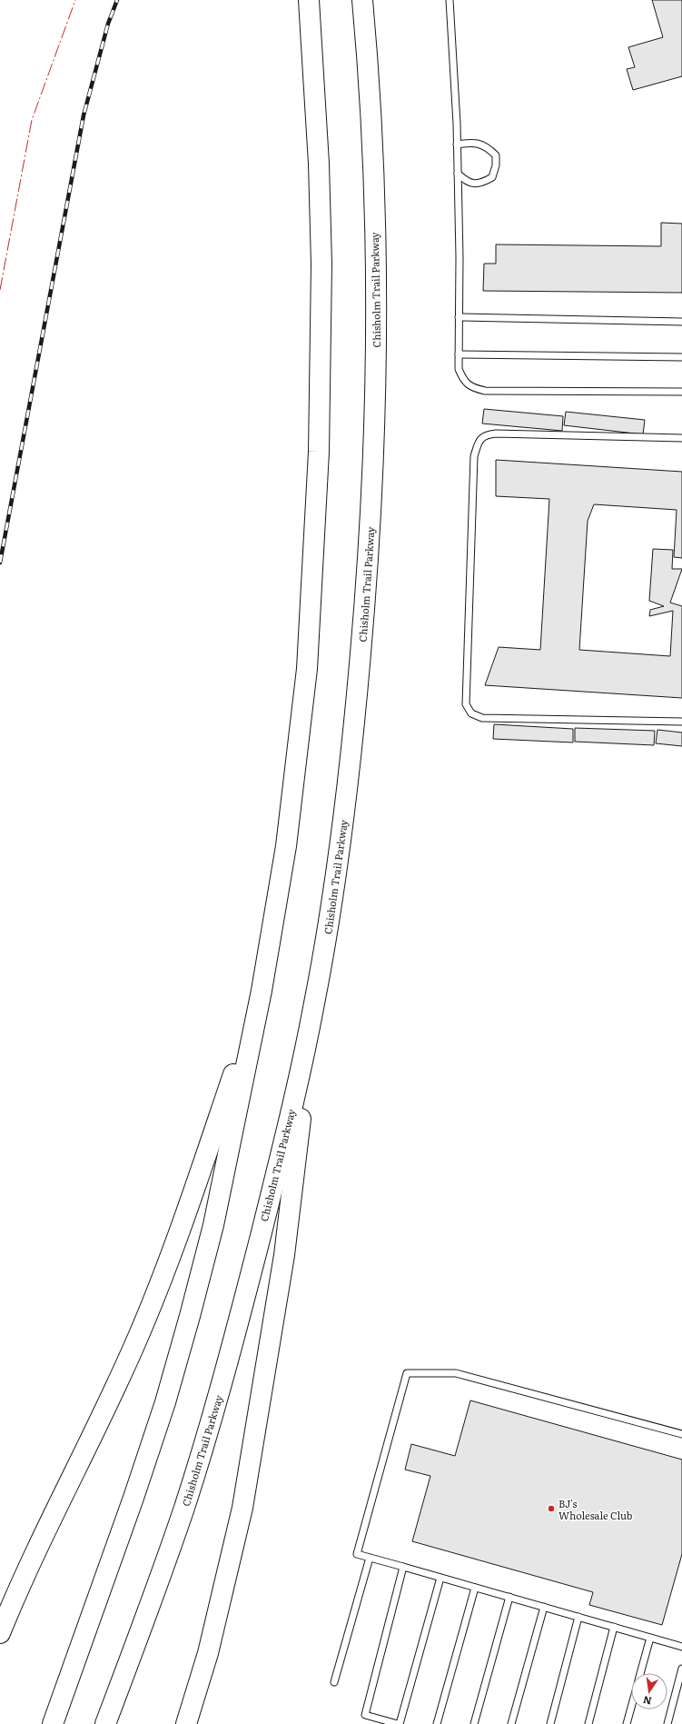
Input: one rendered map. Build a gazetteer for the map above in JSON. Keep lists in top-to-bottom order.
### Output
{
  "streets": {
    "highway": ["Chisholm Trail Parkway"]
  },
  "places": ["BJ's Wholesale Club"],
  "north": "bottom"
}
